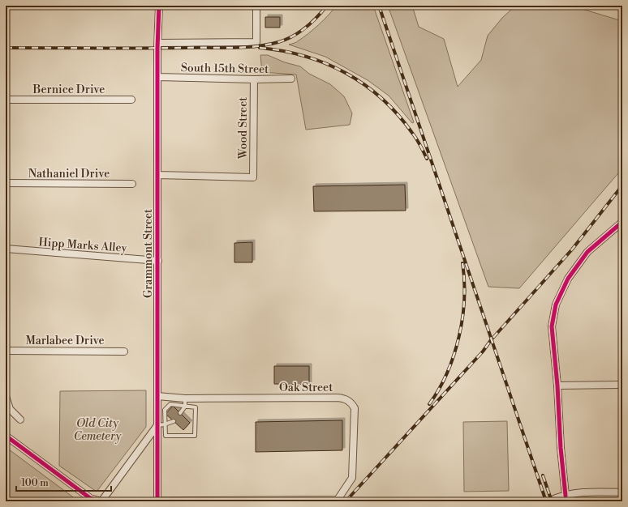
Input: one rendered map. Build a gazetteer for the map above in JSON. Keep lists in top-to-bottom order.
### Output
{
  "streets": {
    "street": [
      "South 15th Street",
      "Bernice Drive",
      "Wood Street",
      "Nathaniel Drive",
      "Hipp Marks Alley",
      "Grammont Street",
      "Marlabee Drive",
      "Oak Street"
    ]
  },
  "crossings": [
    ["South 15th Street", "Wood Street"],
    ["South 15th Street", "Grammont Street"],
    ["Wood Street", "Grammont Street"],
    ["Hipp Marks Alley", "Grammont Street"],
    ["Grammont Street", "Oak Street"]
  ],
  "parks": ["Old City Cemetery"],
  "scale_bar": "100 m"
}
